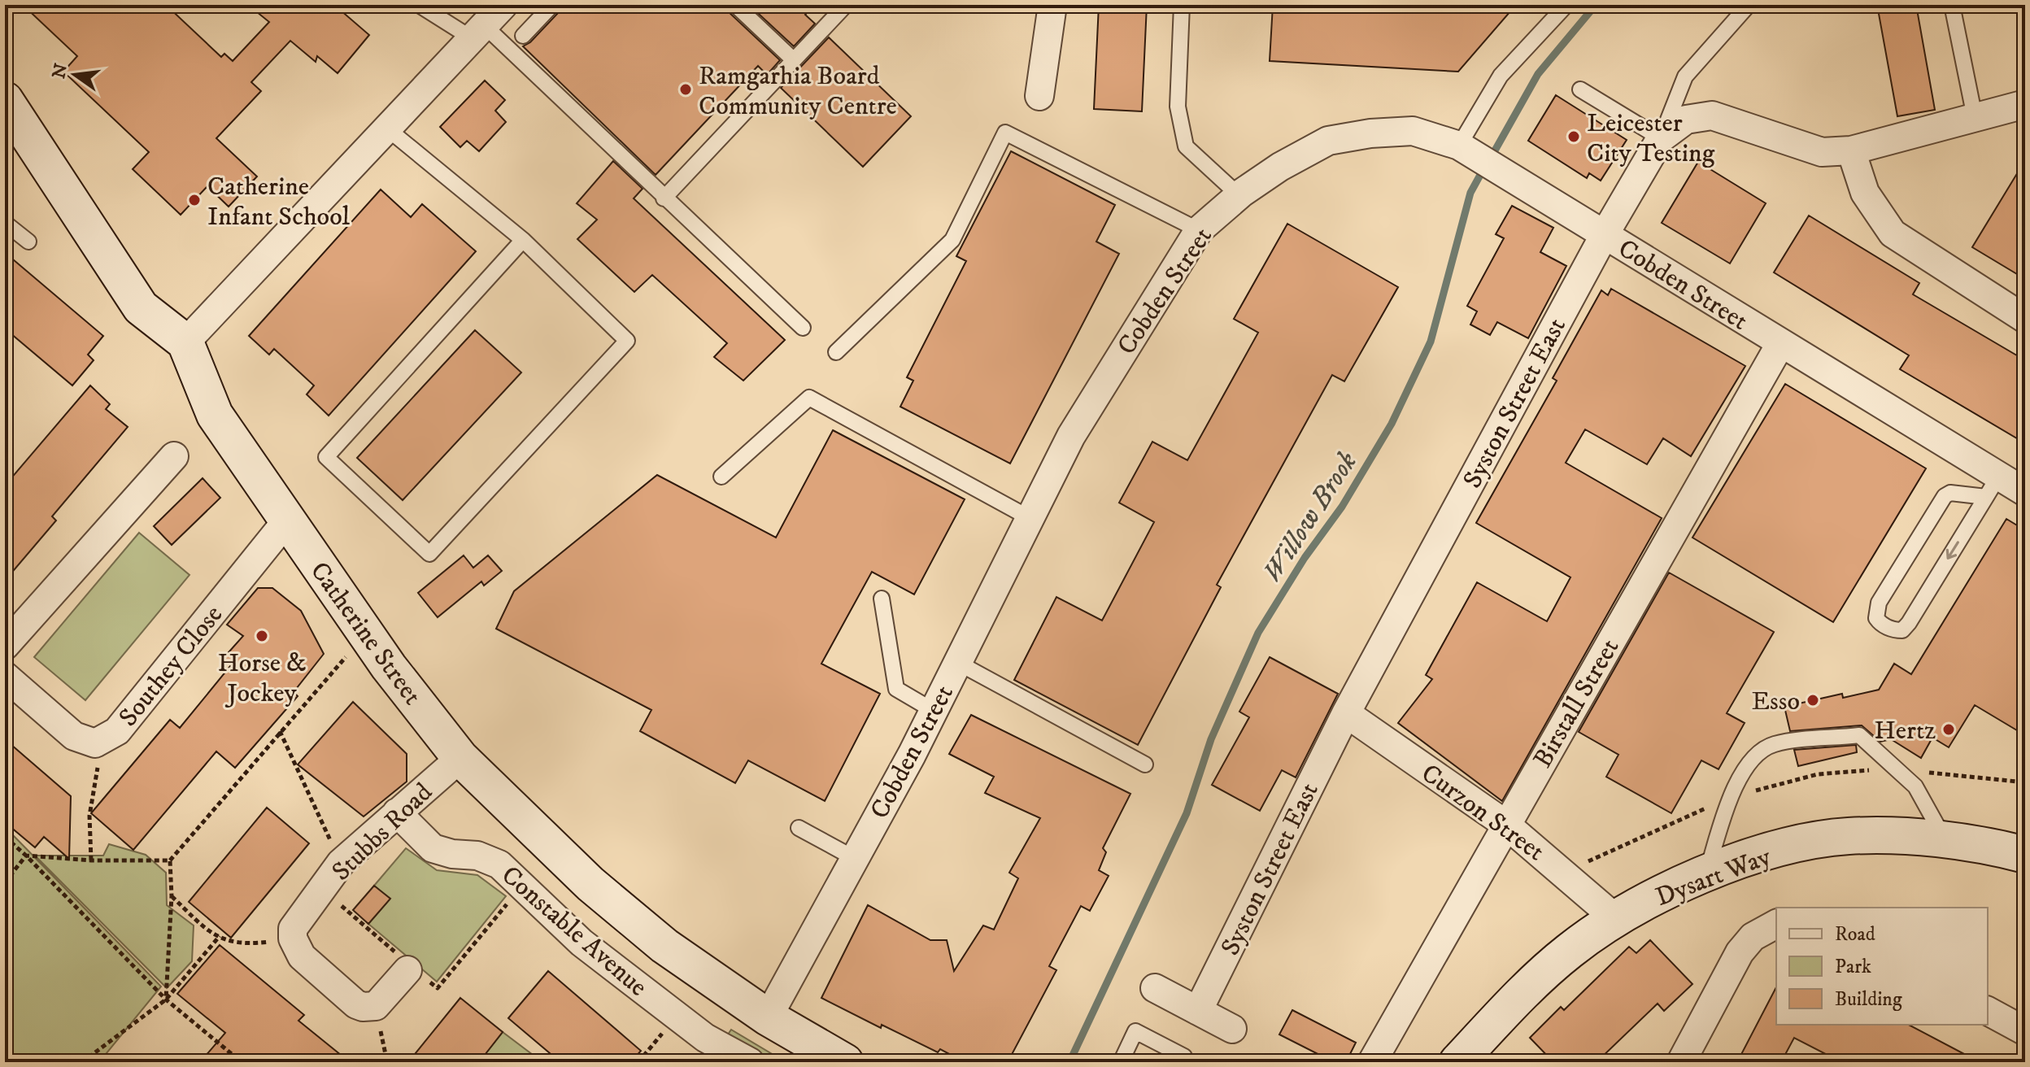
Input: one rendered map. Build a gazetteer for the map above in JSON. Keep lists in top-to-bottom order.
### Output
{
  "streets": {
    "street": [
      "Cobden Street",
      "Syston Street East",
      "Catherine Street",
      "Southey Close",
      "Birstall Street",
      "Curzon Street",
      "Stubbs Road",
      "Dysart Way",
      "Constable Avenue"
    ]
  },
  "crossings": [
    ["Cobden Street", "Syston Street East"],
    ["Cobden Street", "Catherine Street"],
    ["Cobden Street", "Birstall Street"],
    ["Syston Street East", "Curzon Street"],
    ["Catherine Street", "Southey Close"],
    ["Catherine Street", "Stubbs Road"],
    ["Birstall Street", "Curzon Street"],
    ["Curzon Street", "Dysart Way"],
    ["Stubbs Road", "Constable Avenue"]
  ],
  "water": ["Willow Brook"],
  "places": [
    "Ramgarhia Board Community Centre",
    "Leicester City Testing",
    "Catherine Infant School",
    "Horse & Jockey",
    "Esso",
    "Hertz"
  ],
  "legend": ["Road", "Park", "Building"],
  "north": "left"
}
